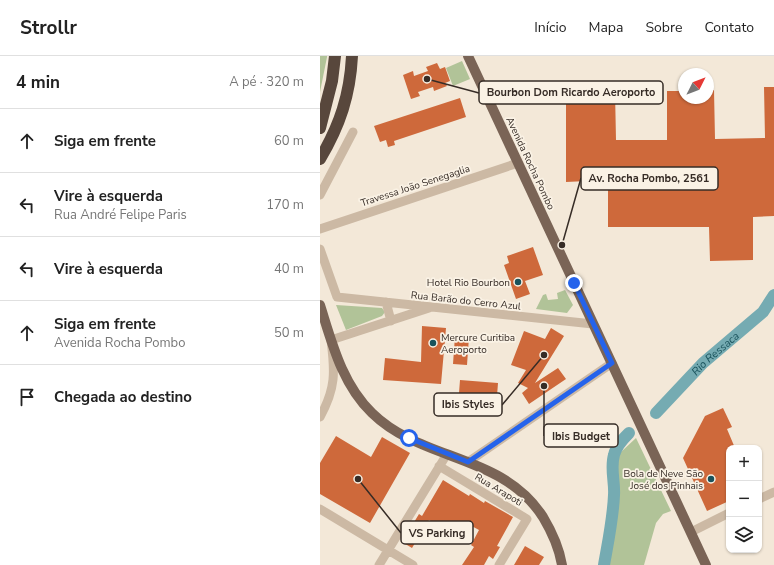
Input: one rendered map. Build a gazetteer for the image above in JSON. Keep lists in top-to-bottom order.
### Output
{
  "streets": {
    "main road": ["Avenida Rocha Pombo"],
    "street": ["Travessa João Senegaglia", "Rua Barão do Cerro Azul", "Rua Arapoti"]
  },
  "crossings": [
    ["Avenida Rocha Pombo", "Travessa João Senegaglia"],
    ["Avenida Rocha Pombo", "Rua Barão do Cerro Azul"]
  ],
  "water": ["Rio Ressaca"],
  "places": [
    "Bourbon Dom Ricardo Aeroporto",
    "Av. Rocha Pombo, 2561",
    "Hotel Rio Bourbon",
    "Mercure Curitiba Aeroporto",
    "Ibis Styles",
    "Ibis Budget",
    "VS Parking",
    "Bola de Neve São José dos Pinhais"
  ],
  "north": "top right",
  "page": {
    "header": "Strollr",
    "nav": [
      "Início",
      "Mapa",
      "Sobre",
      "Contato"
    ],
    "heading": ["4 min", "A pé · 320 m"],
    "list": [
      ["Siga em frente", "60 m"],
      ["Vire à esquerda", "Rua André Felipe Paris", "170 m"],
      ["Vire à esquerda", "40 m"],
      ["Siga em frente", "Avenida Rocha Pombo", "50 m"],
      "Chegada ao destino"
    ],
    "map_buttons": ["+", "−"]
  }
}
